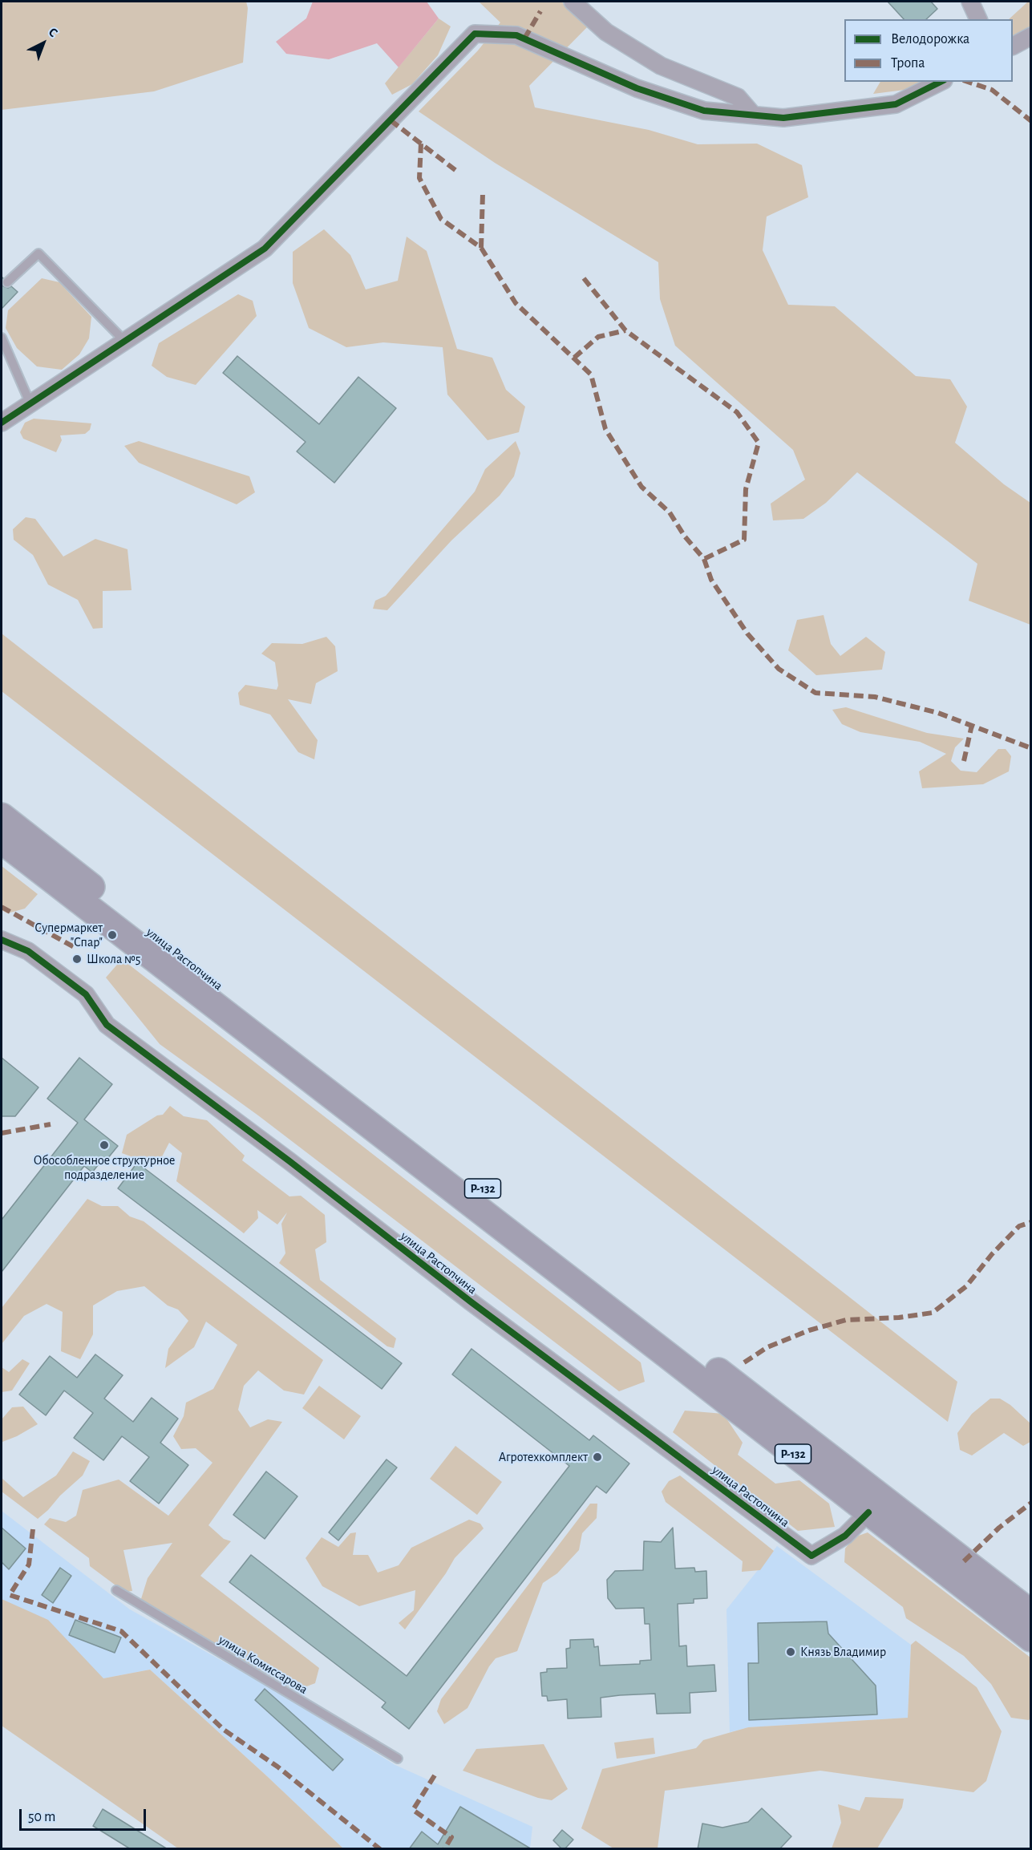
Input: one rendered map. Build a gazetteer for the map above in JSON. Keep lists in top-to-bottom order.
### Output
{
  "streets": {
    "highway": ["улица Растопчина", "Р-132"],
    "lane": ["улица Комиссарова"]
  },
  "places": [
    "Супермаркет \"Спар\"",
    "Школа №5",
    "Обособленное структурное подразделение",
    "Агротехкомплект",
    "Князь Владимир"
  ],
  "legend": ["Велодорожка", "Тропа"],
  "scale_bar": "50 m",
  "north": "top right"
}
